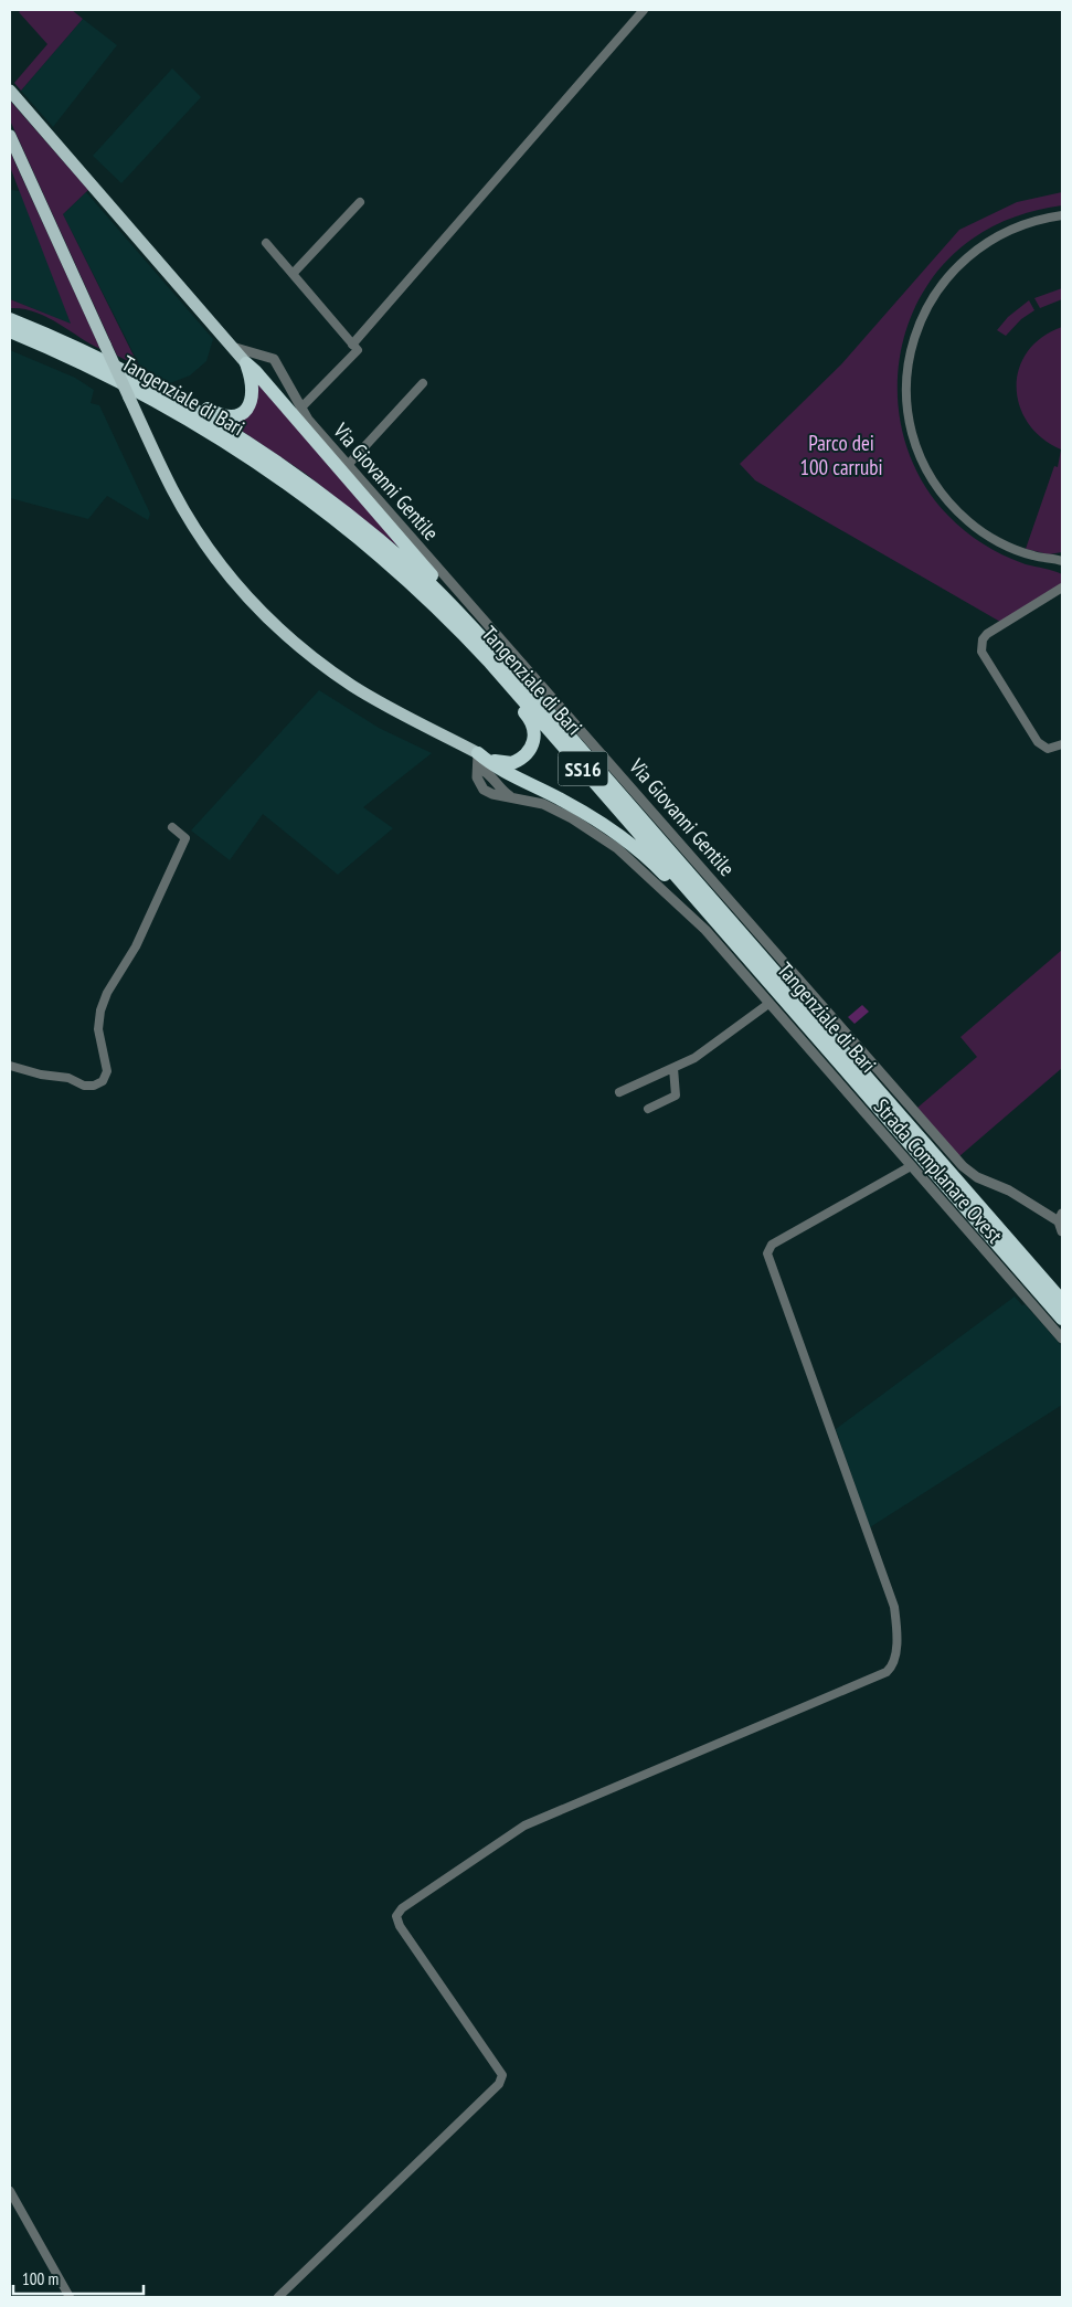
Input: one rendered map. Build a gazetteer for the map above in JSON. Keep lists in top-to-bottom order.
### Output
{
  "streets": {
    "highway": ["Tangenziale di Bari", "SS16"],
    "street": ["Via Giovanni Gentile", "Strada Complanare Ovest"]
  },
  "crossings": [
    ["Tangenziale di Bari", "SS16"],
    ["SS16", "Strada Complanare Ovest"]
  ],
  "parks": ["Parco dei 100 carrubi"],
  "scale_bar": "100 m"
}
